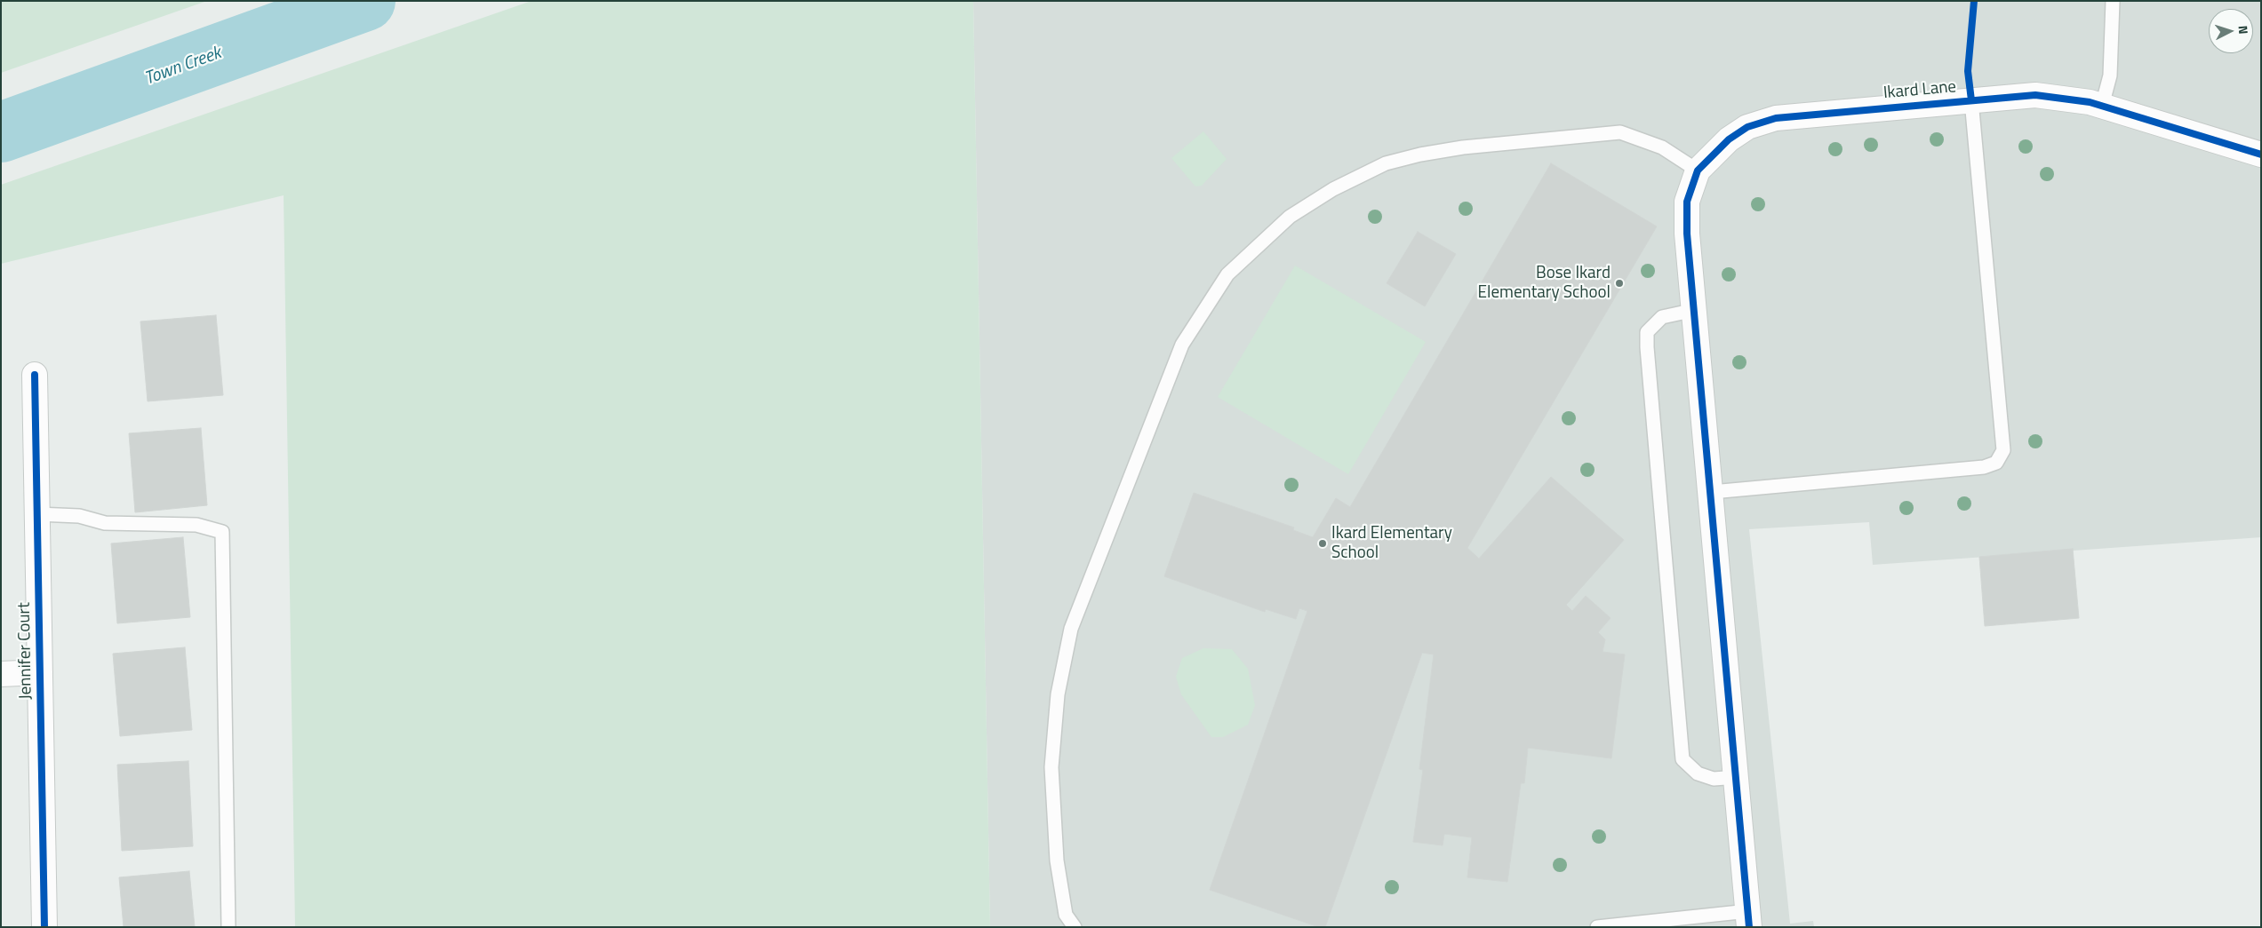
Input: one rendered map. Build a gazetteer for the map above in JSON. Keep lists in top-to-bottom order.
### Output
{
  "streets": {
    "street": ["Ikard Lane", "Jennifer Court"]
  },
  "water": ["Town Creek"],
  "places": ["Bose Ikard Elementary School", "Ikard Elementary School"],
  "north": "right"
}
